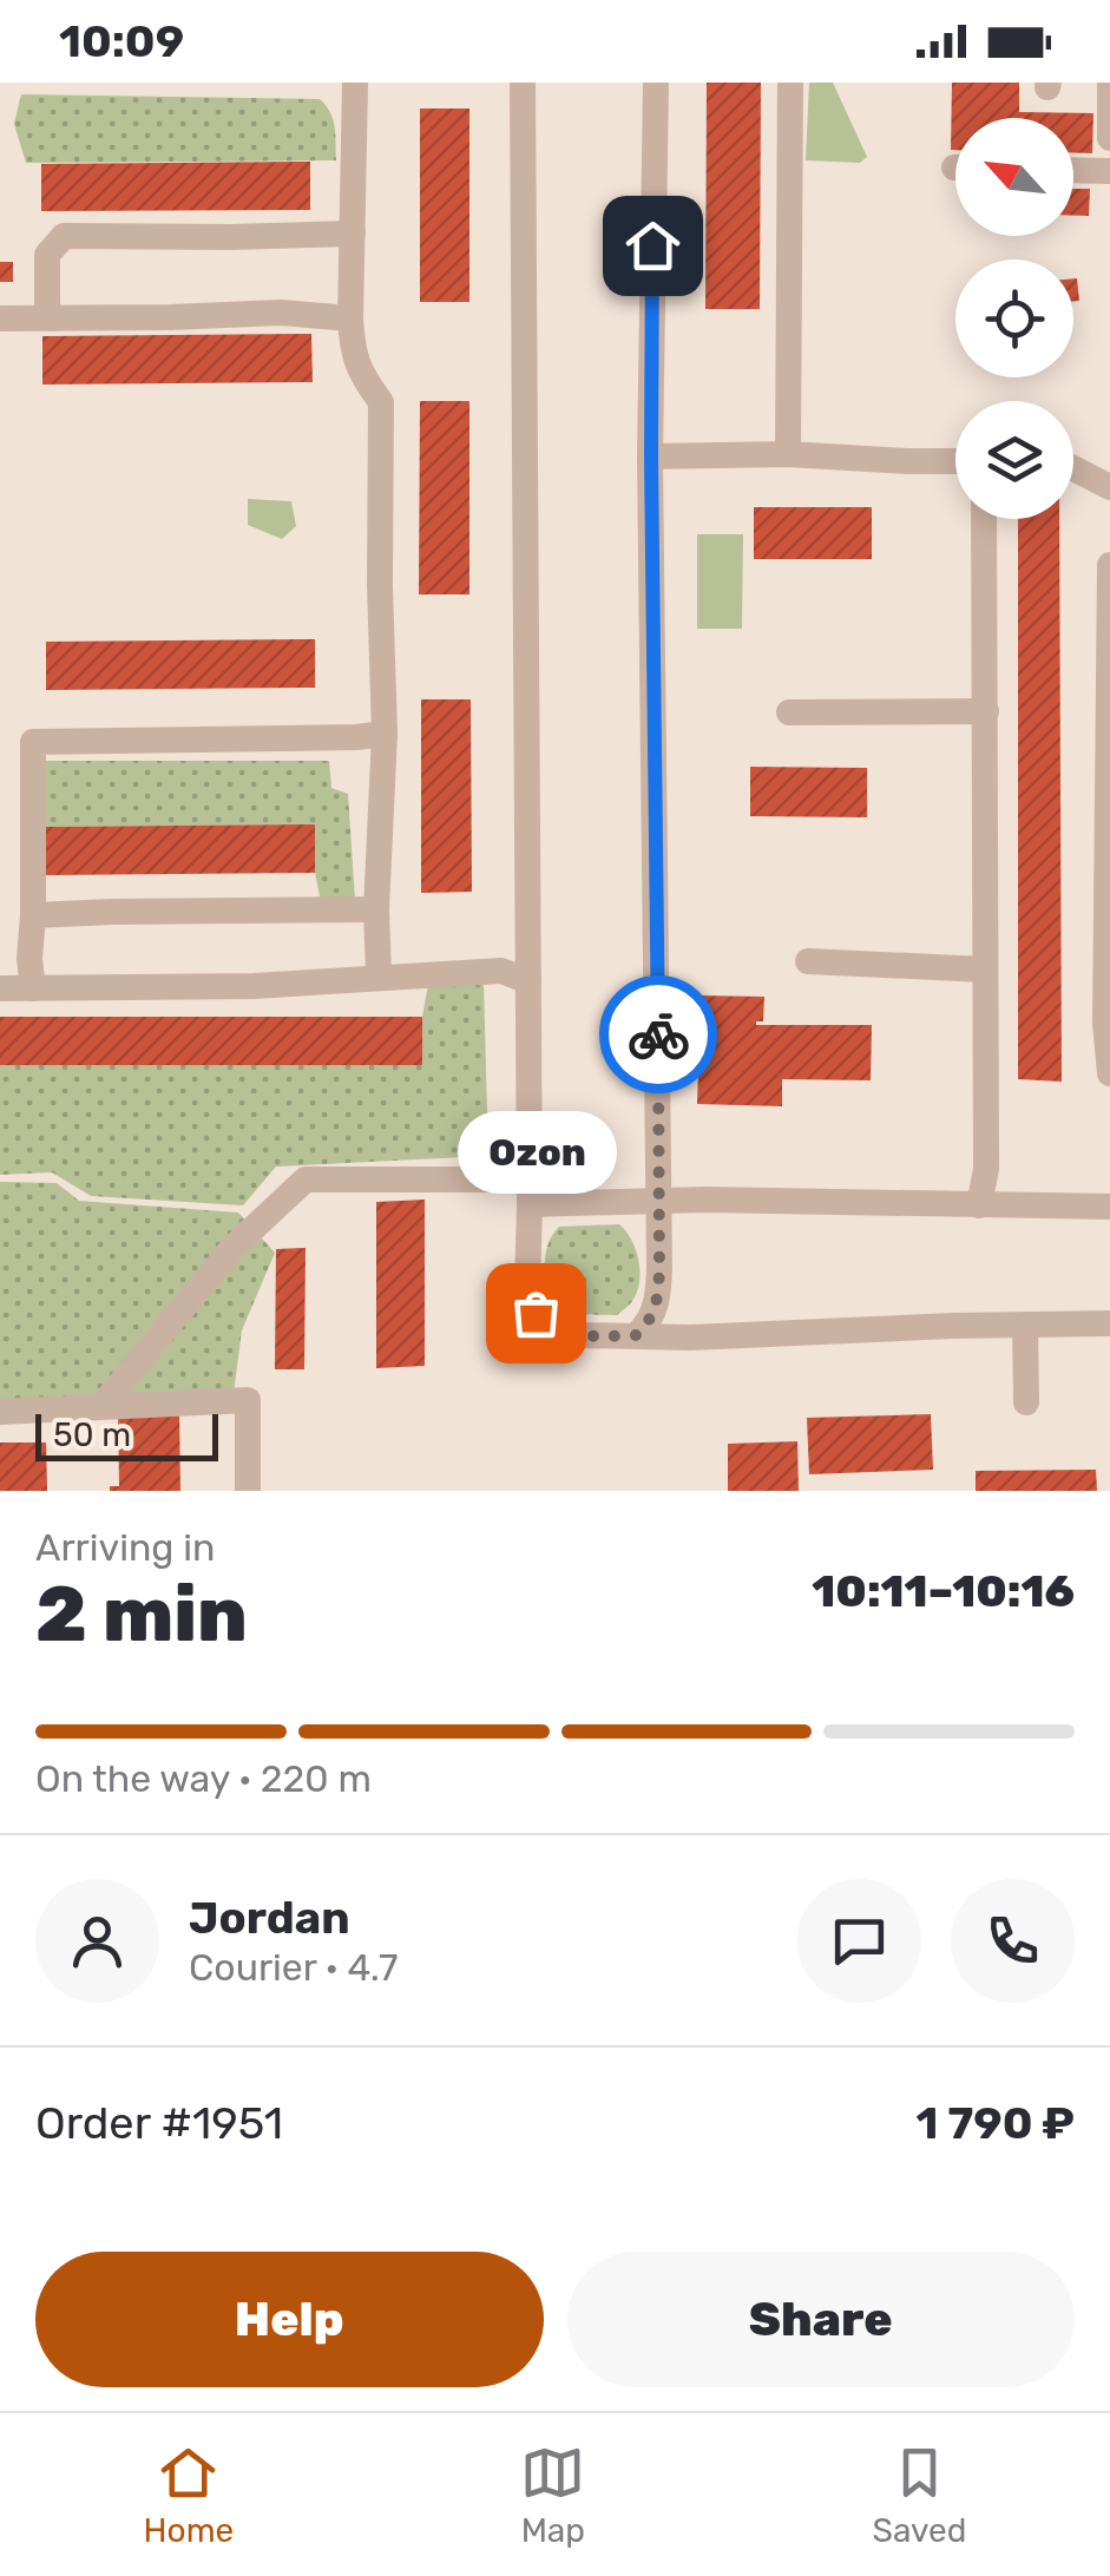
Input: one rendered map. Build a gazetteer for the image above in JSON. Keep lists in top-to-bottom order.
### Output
{
  "places": ["Ozon"],
  "scale_bar": "50 m",
  "north": "top left",
  "page": {
    "status": "10:09",
    "bubble": "Ozon",
    "scale": "50 m",
    "heading": ["2 min", "Arriving in", "10:11–10:16"],
    "panel": [
      "Jordan",
      "Courier · 4.7",
      "Order #1951",
      "1 790 ₽"
    ],
    "bar": "On the way · 220 m",
    "buttons": ["Help", "Share"],
    "tabs": ["Home", "Map", "Saved"]
  }
}
